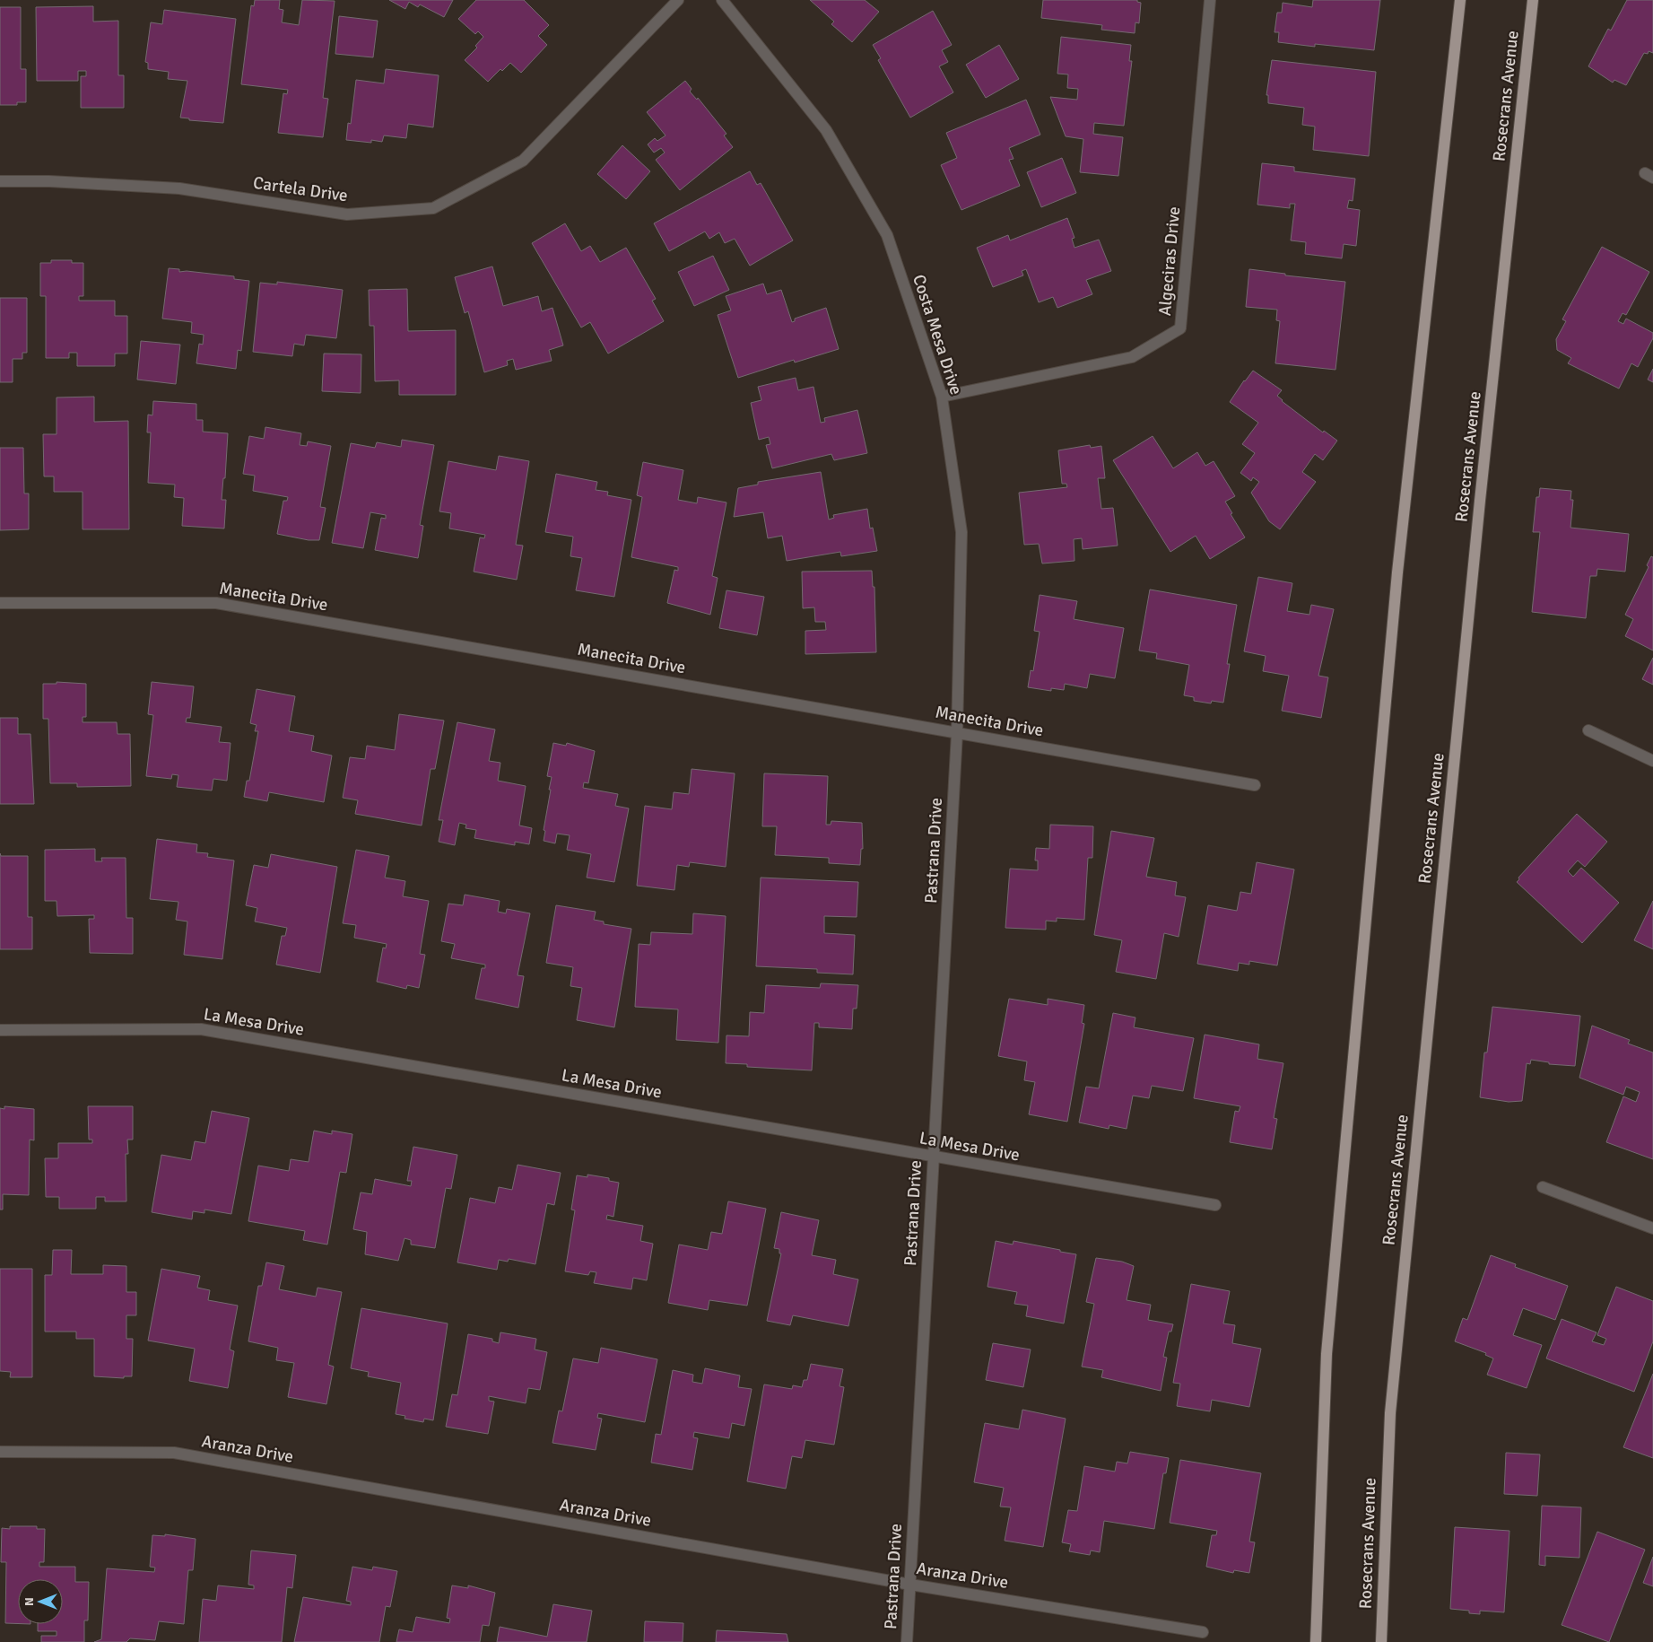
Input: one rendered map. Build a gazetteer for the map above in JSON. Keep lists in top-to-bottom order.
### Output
{
  "streets": {
    "main road": ["Rosecrans Avenue"],
    "street": [
      "Cartela Drive",
      "Algeciras Drive",
      "Costa Mesa Drive",
      "Manecita Drive",
      "Pastrana Drive",
      "La Mesa Drive",
      "Aranza Drive"
    ]
  },
  "crossings": [
    ["Algeciras Drive", "Costa Mesa Drive"],
    ["Costa Mesa Drive", "Manecita Drive"],
    ["Costa Mesa Drive", "Pastrana Drive"],
    ["Manecita Drive", "Pastrana Drive"],
    ["Pastrana Drive", "La Mesa Drive"],
    ["Pastrana Drive", "Aranza Drive"]
  ],
  "north": "left"
}
